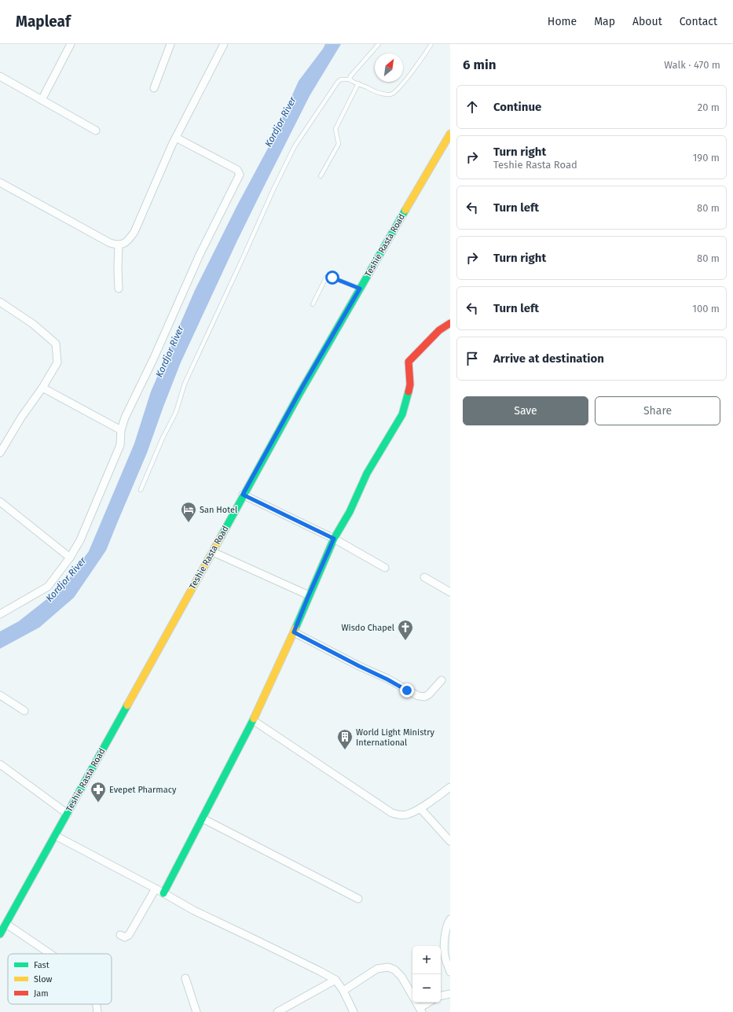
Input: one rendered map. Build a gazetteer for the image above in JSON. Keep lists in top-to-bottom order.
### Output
{
  "streets": {
    "main road": ["Teshie Rasta Road"]
  },
  "water": ["Kordjor River"],
  "places": {
    "hotel": ["San Hotel"],
    "church": ["Wisdo Chapel"],
    "building": ["World Light Ministry International"],
    "pharmacy": ["Evepet Pharmacy"]
  },
  "legend": ["Fast", "Slow", "Jam"],
  "north": "top right",
  "page": {
    "header": "Mapleaf",
    "nav": [
      "Home",
      "Map",
      "About",
      "Contact"
    ],
    "heading": ["6 min", "Walk · 470 m"],
    "list": [
      ["Continue", "20 m"],
      ["Turn right", "Teshie Rasta Road", "190 m"],
      ["Turn left", "80 m"],
      ["Turn right", "80 m"],
      ["Turn left", "100 m"],
      "Arrive at destination"
    ],
    "buttons": ["Save", "Share"],
    "map_buttons": ["+", "−"]
  }
}
